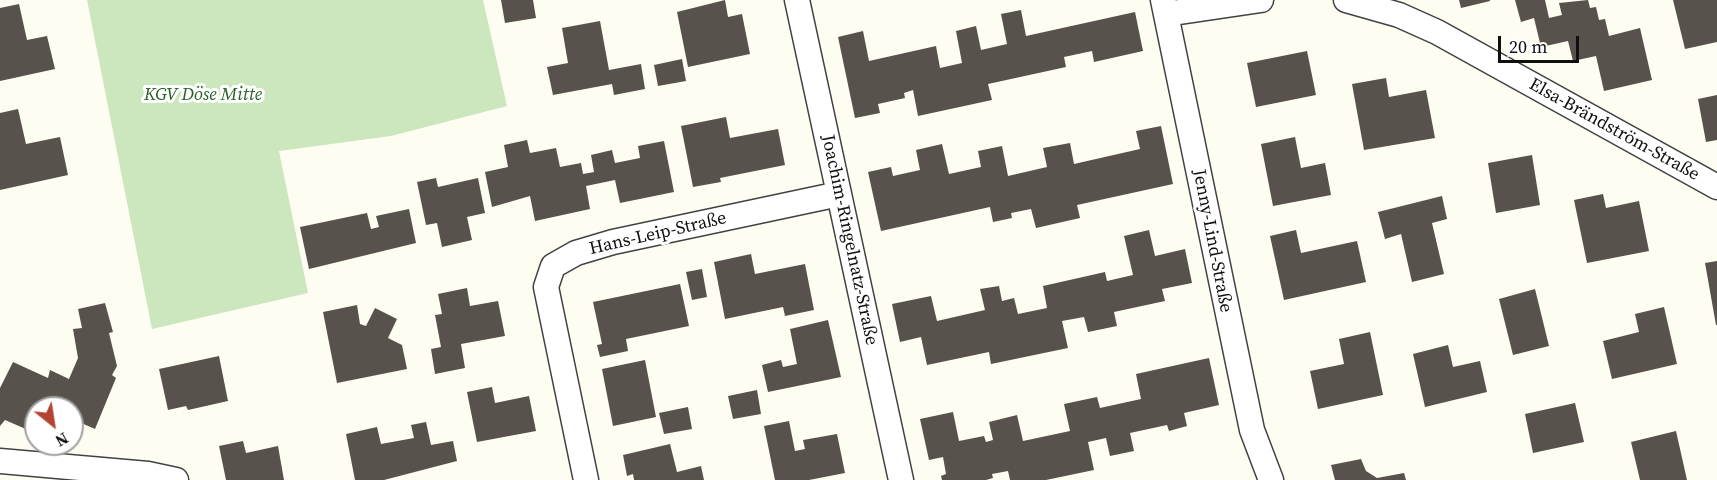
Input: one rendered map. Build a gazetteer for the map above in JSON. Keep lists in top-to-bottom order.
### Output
{
  "streets": {
    "street": [
      "Elsa-Brändström-Straße",
      "Hans-Leip-Straße",
      "Joachim-Ringelnatz-Straße",
      "Jenny-Lind-Straße"
    ]
  },
  "crossings": [
    ["Hans-Leip-Straße", "Joachim-Ringelnatz-Straße"]
  ],
  "parks": ["KGV Döse Mitte"],
  "scale_bar": "20 m",
  "north": "bottom right"
}
